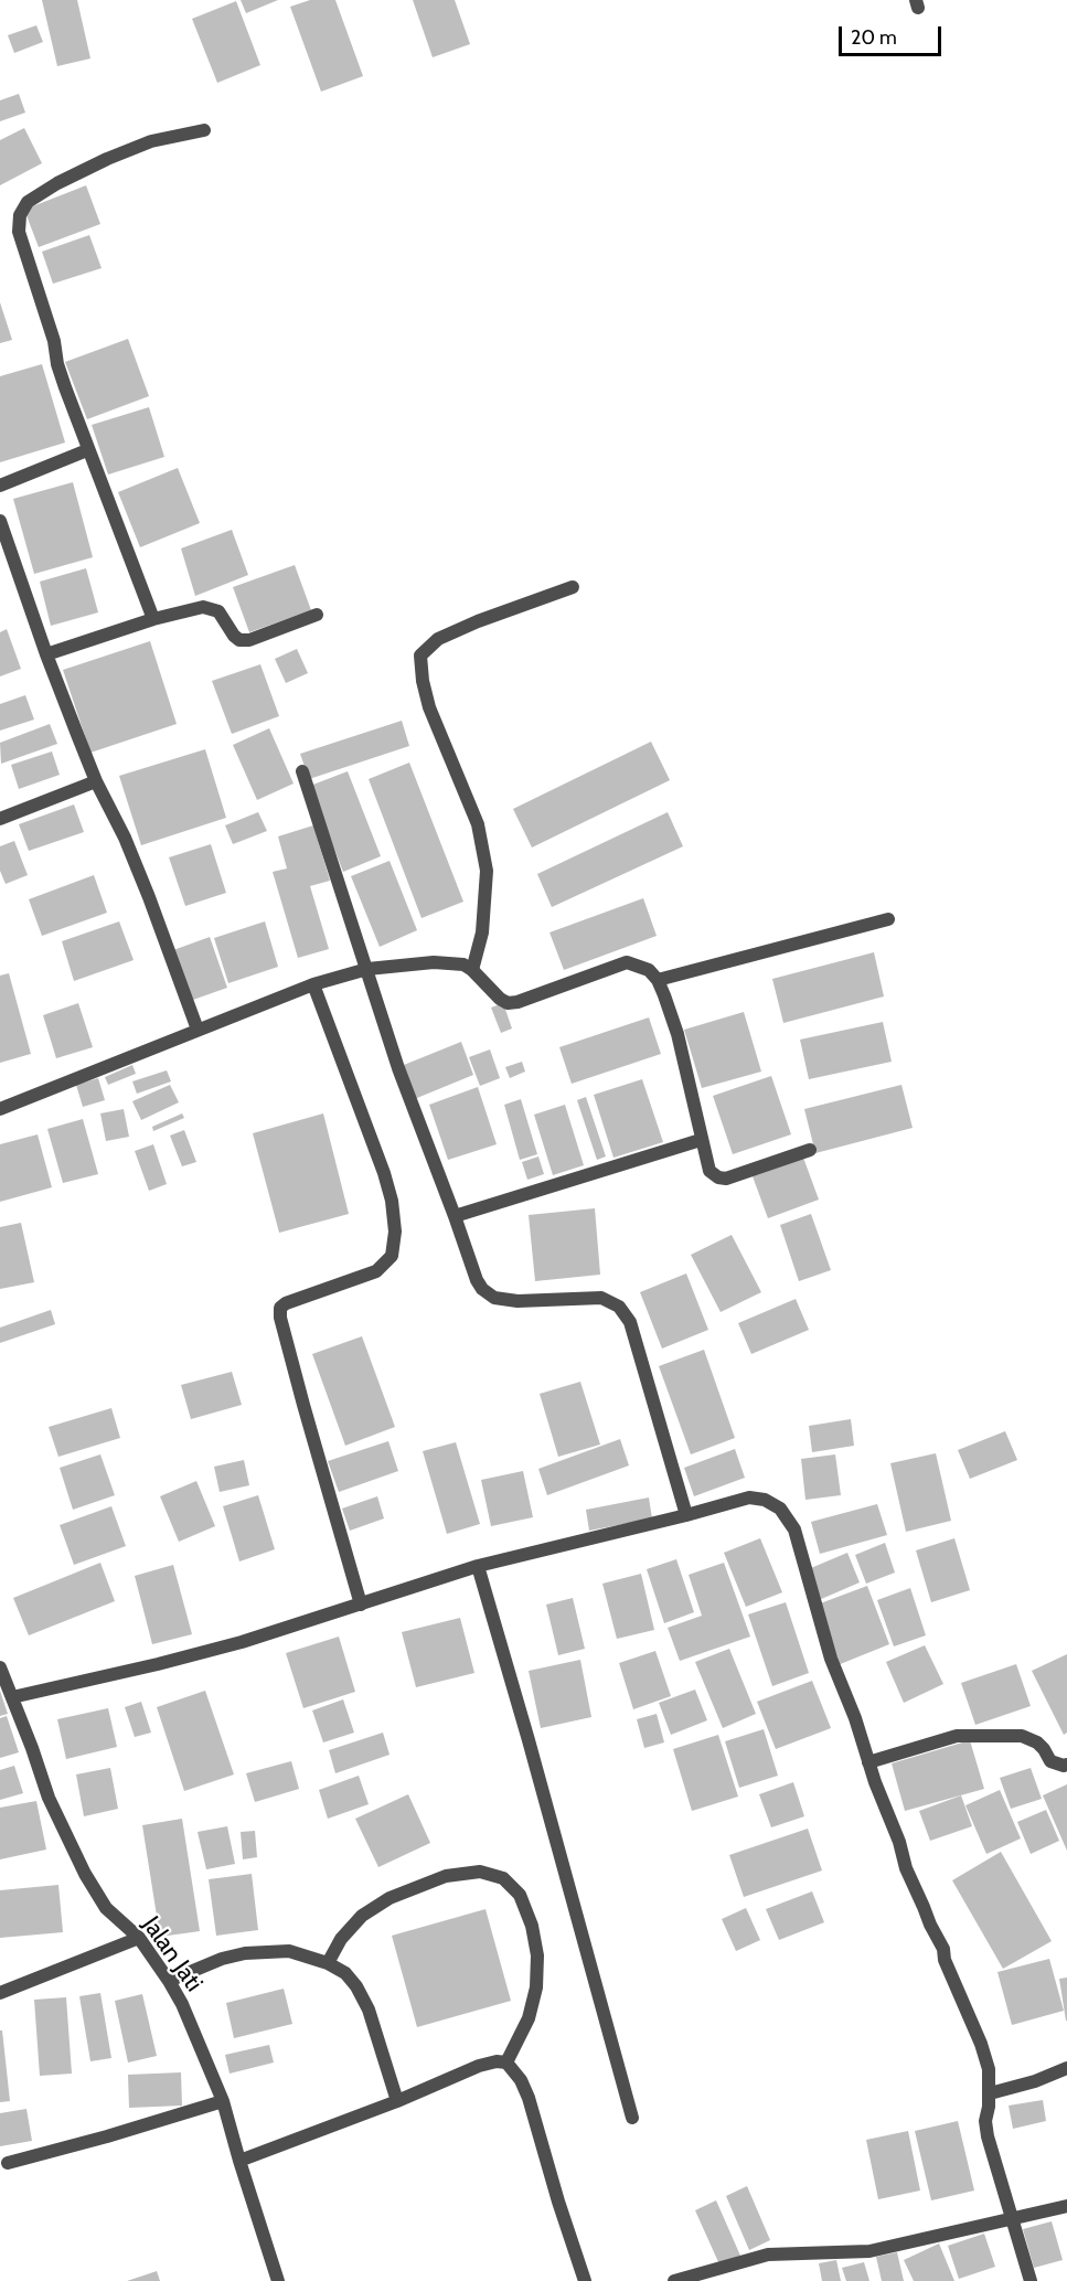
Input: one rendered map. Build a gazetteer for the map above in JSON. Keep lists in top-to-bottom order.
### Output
{
  "streets": {
    "street": ["Jalan Jati"]
  },
  "scale_bar": "20 m"
}
